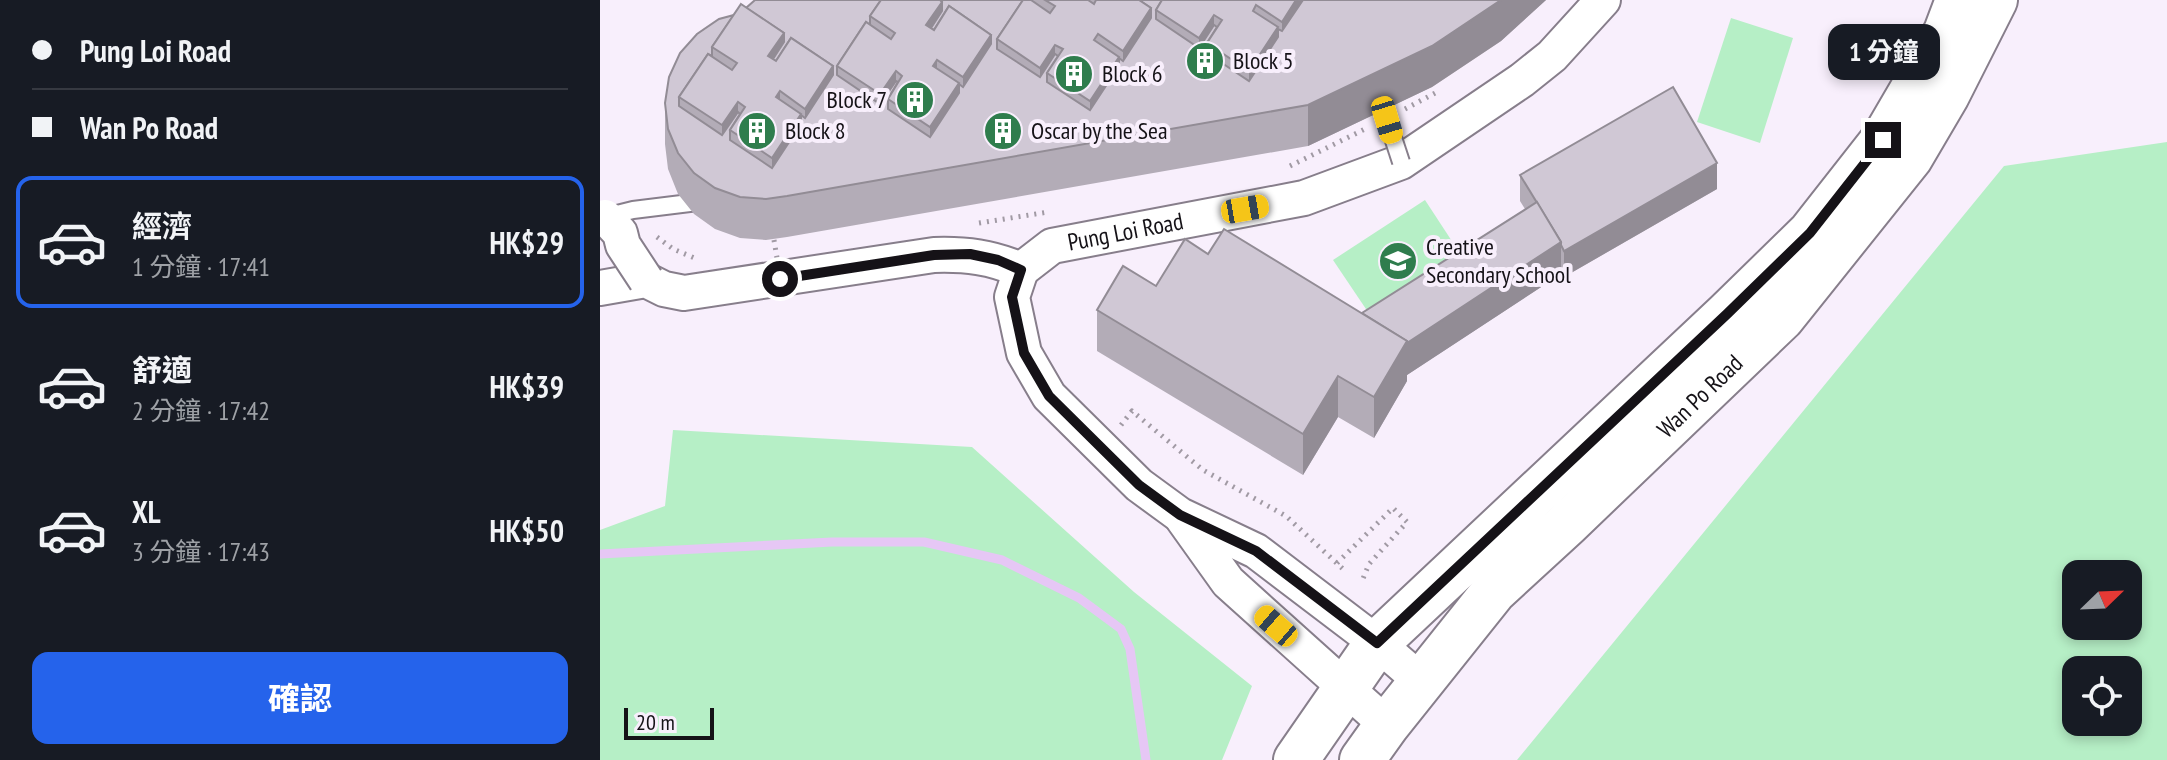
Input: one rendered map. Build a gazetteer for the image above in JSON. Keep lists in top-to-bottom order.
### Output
{
  "streets": {
    "main road": ["Wan Po Road"],
    "street": ["Pung Loi Road"]
  },
  "places": {
    "building": [
      "Block 5",
      "Block 6",
      "Block 7",
      "Block 8",
      "Oscar by the Sea"
    ],
    "school or university": ["Creative Secondary School"]
  },
  "scale_bar": "20 m",
  "north": "top right",
  "page": {
    "banner": ["Pung Loi Road", "Wan Po Road"],
    "bubble": "1 分鐘",
    "list": [
      {
        "name": "經濟",
        "note": "1 分鐘 · 17:41",
        "value": "HK$29"
      },
      {
        "name": "舒適",
        "note": "2 分鐘 · 17:42",
        "value": "HK$39"
      },
      {
        "name": "XL",
        "note": "3 分鐘 · 17:43",
        "value": "HK$50"
      }
    ],
    "buttons": "確認",
    "scale": "20 m"
  }
}
